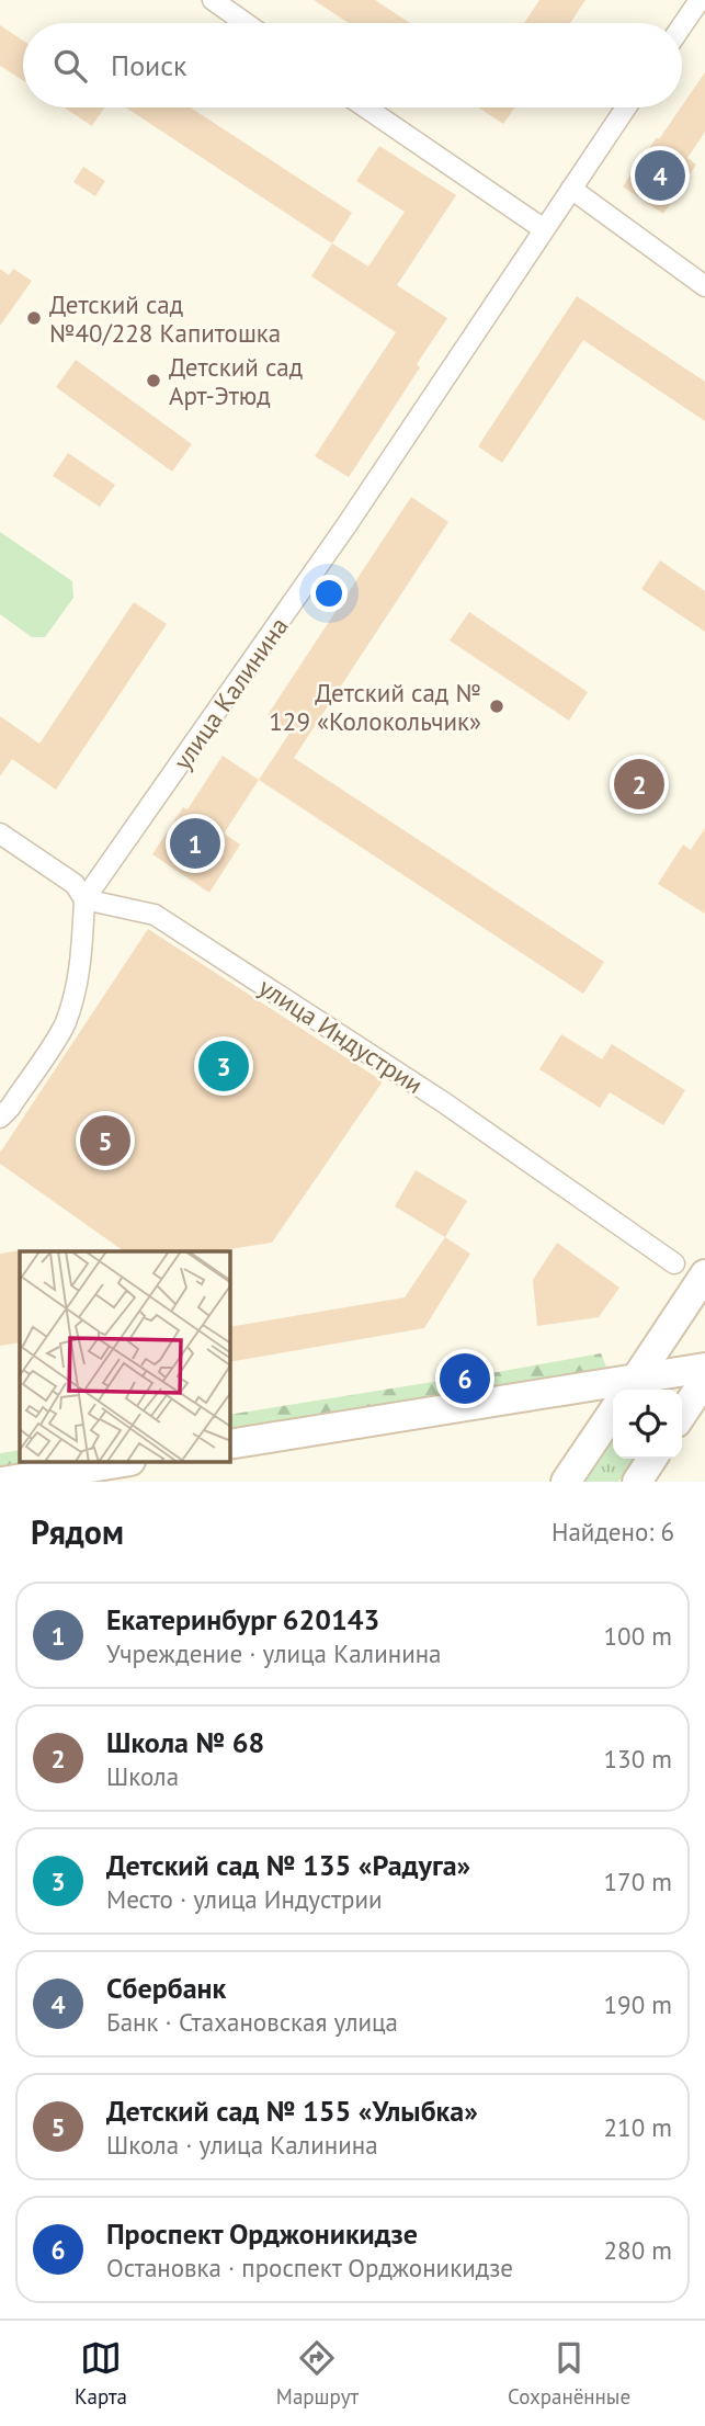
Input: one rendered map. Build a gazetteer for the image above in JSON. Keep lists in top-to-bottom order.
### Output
{
  "streets": {
    "street": ["улица Калинина", "улица Индустрии"]
  },
  "crossings": [
    ["улица Калинина", "улица Индустрии"]
  ],
  "places": ["Детский сад №40/228 Капитошка", "Детский сад Арт-Этюд", "Детский сад № 129 «Колокольчик»"],
  "page": {
    "search": "Поиск",
    "pins": [
      "4",
      "2",
      "1",
      "3",
      "5",
      "6"
    ],
    "heading": ["Рядом", "Найдено: 6"],
    "list": [
      {
        "mark": "1",
        "name": "Екатеринбург 620143",
        "note": "Учреждение · улица Калинина",
        "value": "100 m"
      },
      {
        "mark": "2",
        "name": "Школа № 68",
        "note": "Школа",
        "value": "130 m"
      },
      {
        "mark": "3",
        "name": "Детский сад № 135 «Радуга»",
        "note": "Место · улица Индустрии",
        "value": "170 m"
      },
      {
        "mark": "4",
        "name": "Сбербанк",
        "note": "Банк · Стахановская улица",
        "value": "190 m"
      },
      {
        "mark": "5",
        "name": "Детский сад № 155 «Улыбка»",
        "note": "Школа · улица Калинина",
        "value": "210 m"
      },
      {
        "mark": "6",
        "name": "Проспект Орджоникидзе",
        "note": "Остановка · проспект Орджоникидзе",
        "value": "280 m"
      }
    ],
    "nav": ["Карта", "Маршрут", "Сохранённые"]
  }
}
